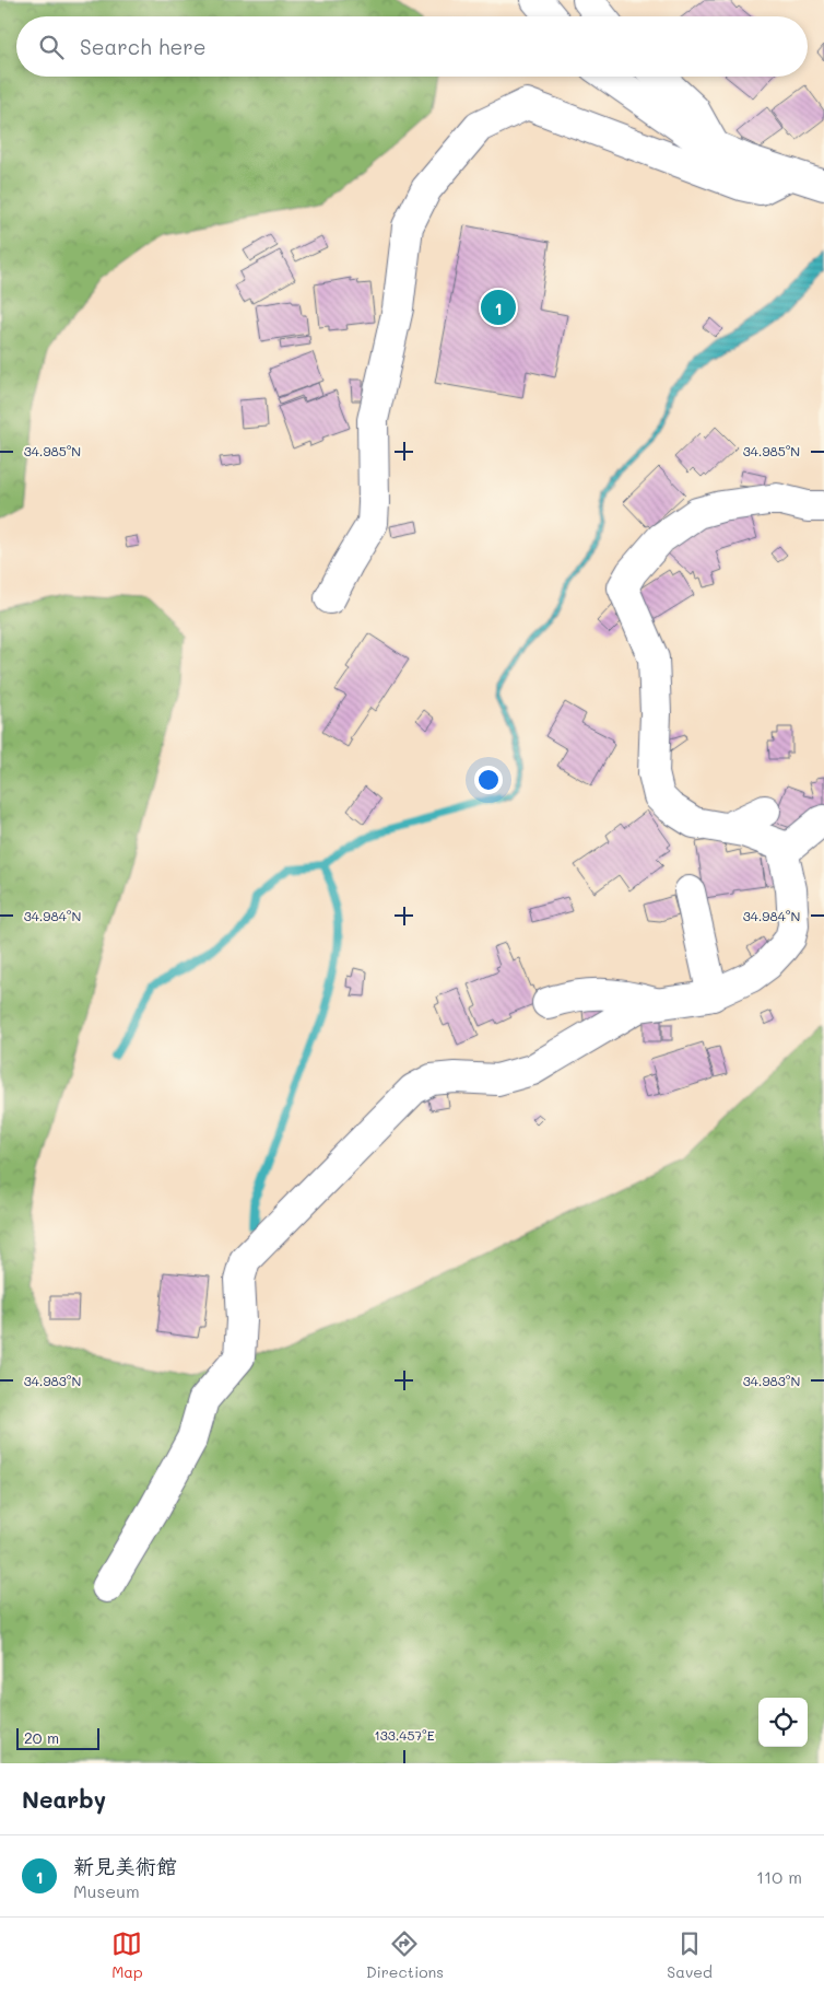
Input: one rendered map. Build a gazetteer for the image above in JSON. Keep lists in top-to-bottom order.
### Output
{
  "scale_bar": "20 m",
  "page": {
    "search": "Search here",
    "pins": "1",
    "scale": "20 m",
    "heading": "Nearby",
    "list": [
      {
        "mark": "1",
        "name": "新見美術館",
        "note": "Museum",
        "value": "110 m"
      }
    ],
    "nav": ["Map", "Directions", "Saved"]
  },
  "coordinates": [
    "34.985°N",
    "34.984°N",
    "34.983°N",
    "133.457°E"
  ]
}
